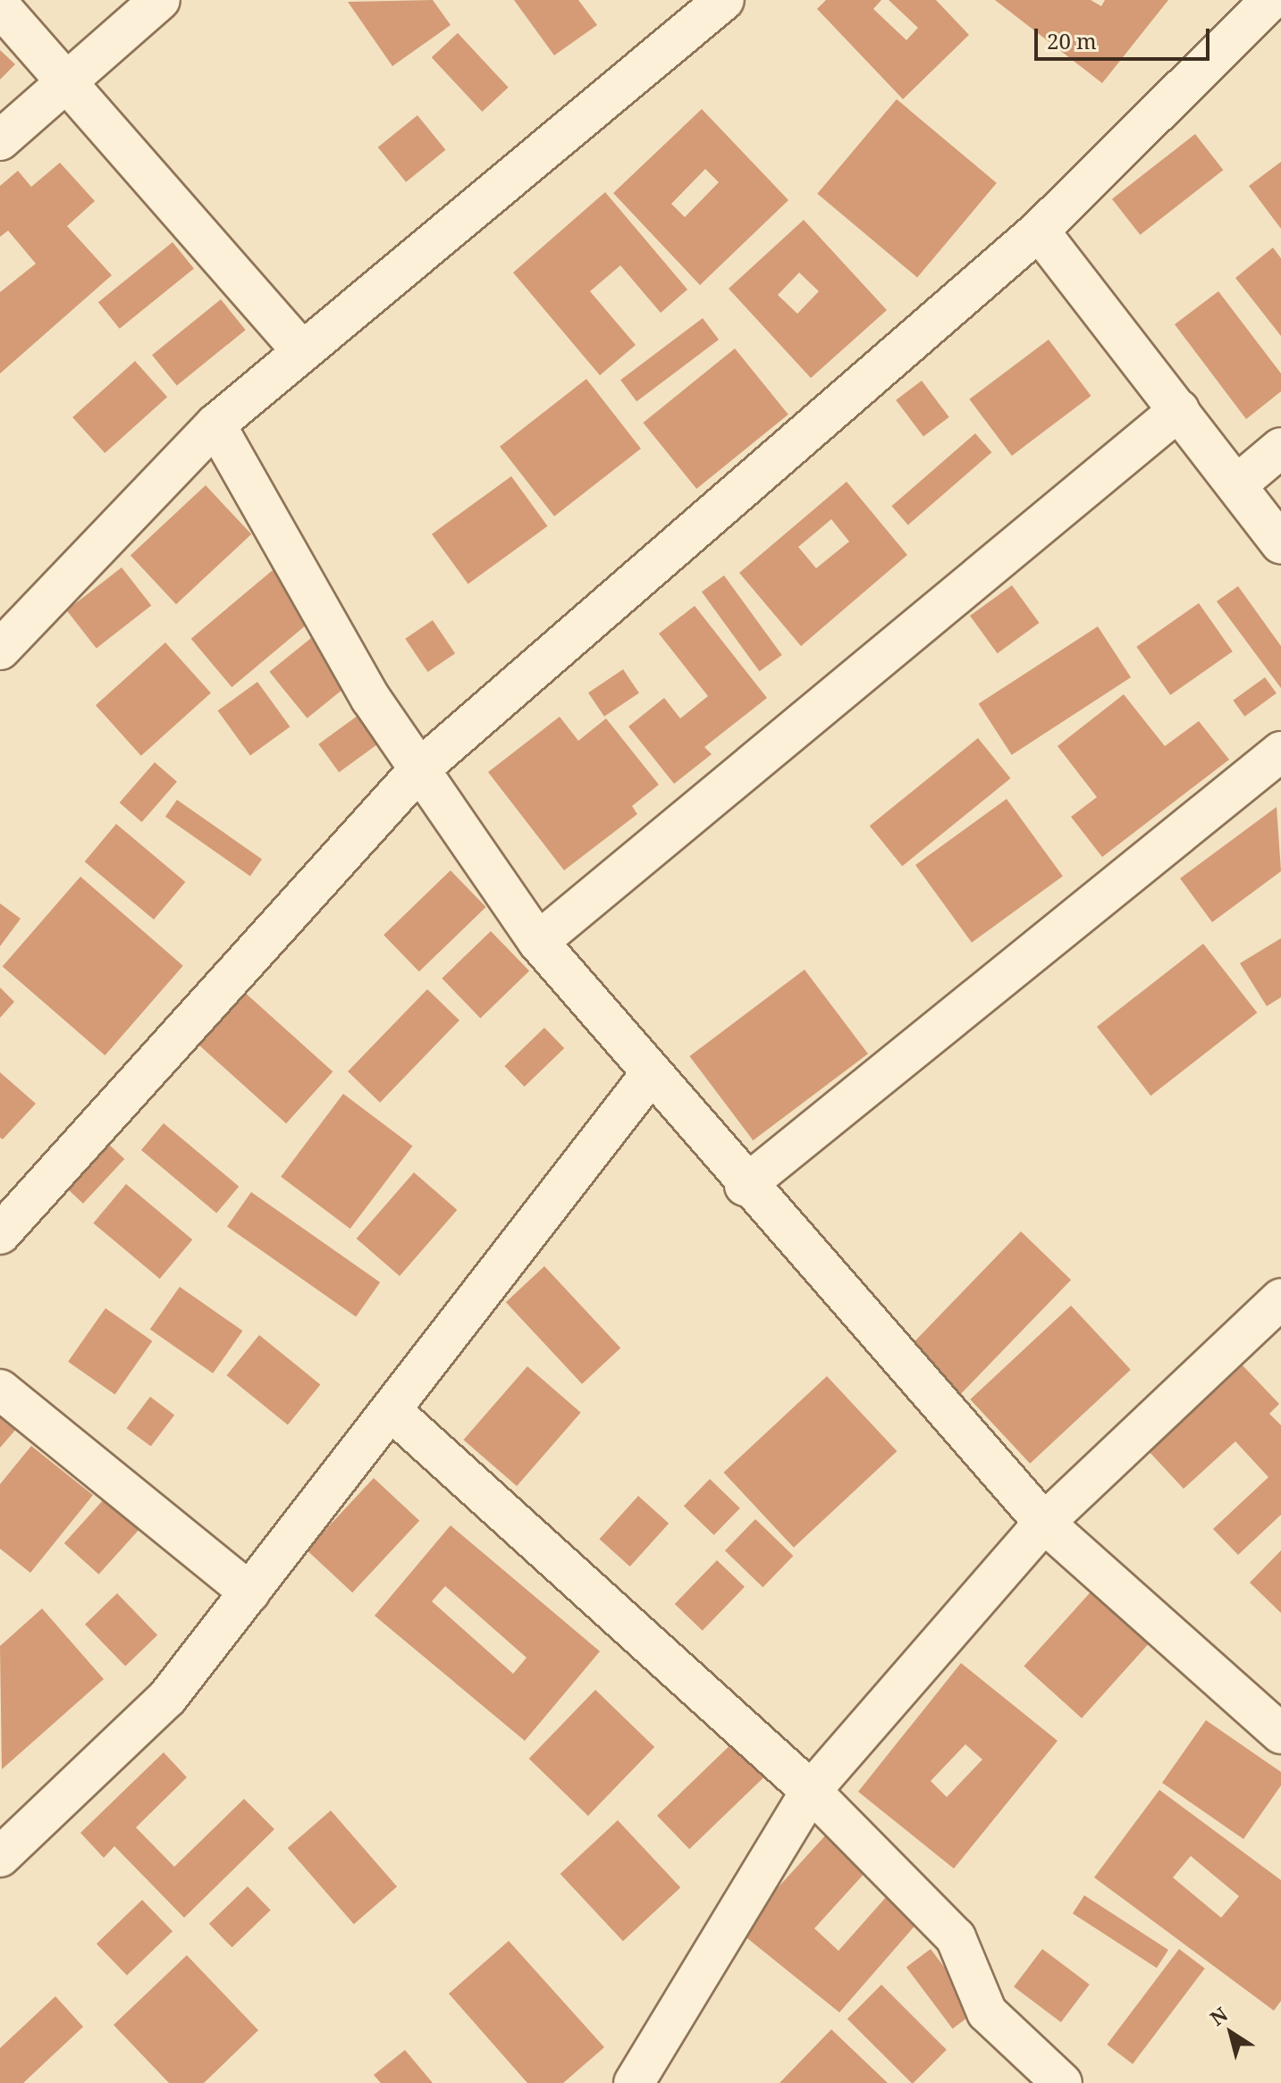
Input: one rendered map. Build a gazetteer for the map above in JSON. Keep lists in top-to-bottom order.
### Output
{
  "scale_bar": "20 m",
  "north": "top left"
}
